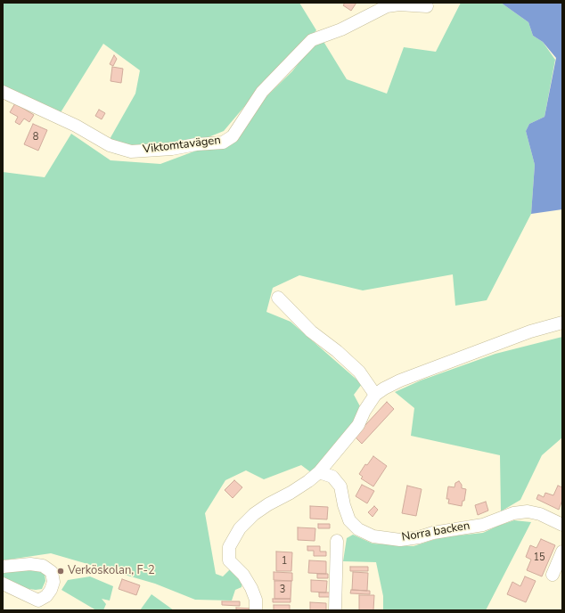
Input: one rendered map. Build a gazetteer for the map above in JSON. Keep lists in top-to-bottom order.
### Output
{
  "streets": {
    "street": ["Viktomtavägen", "Norra backen"]
  },
  "places": ["Verköskolan, F-2"],
  "house_numbers": [
    "8",
    "15",
    "1",
    "3"
  ]
}
